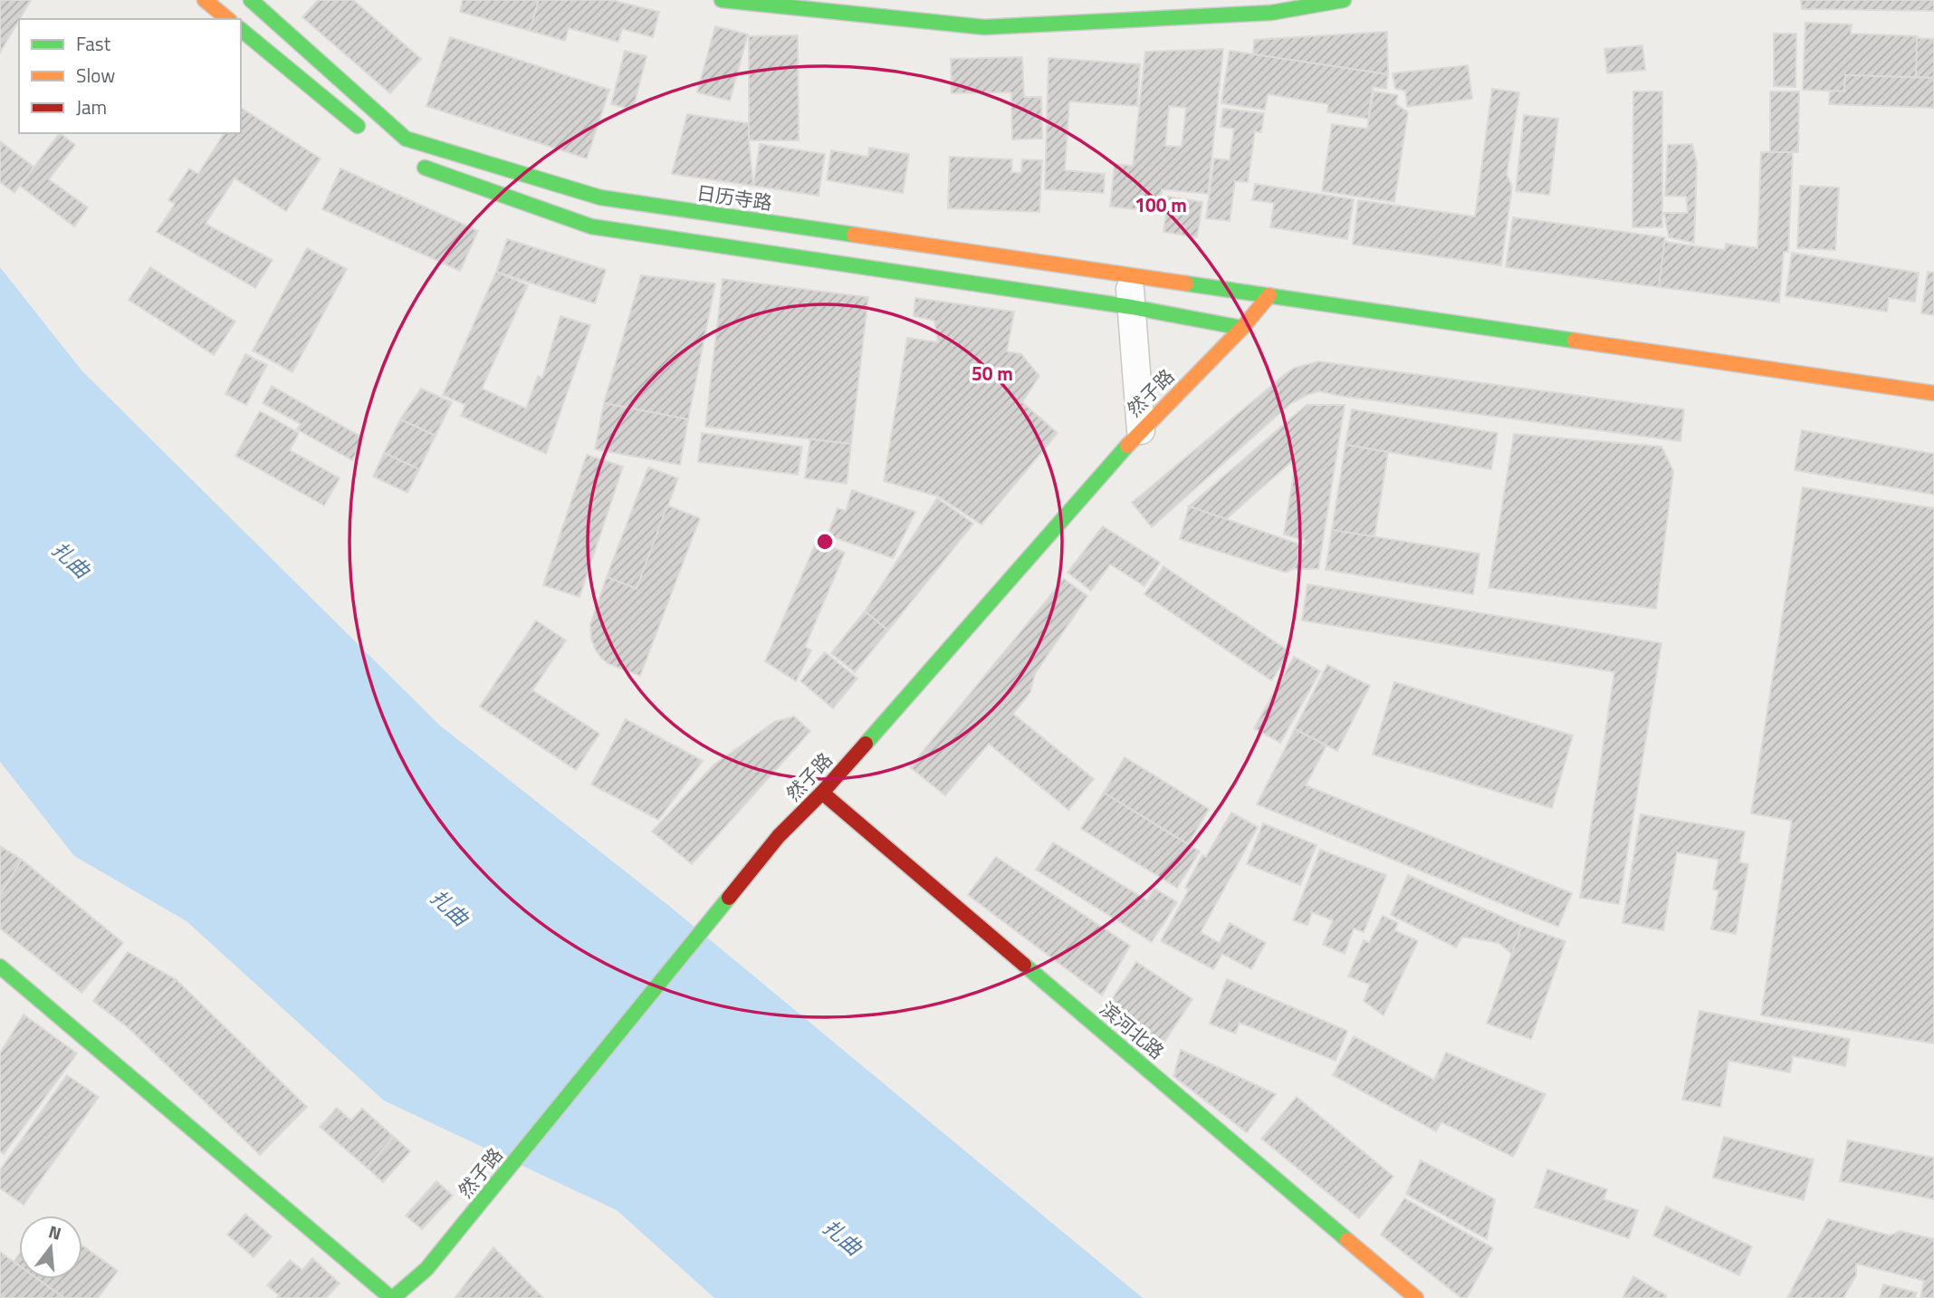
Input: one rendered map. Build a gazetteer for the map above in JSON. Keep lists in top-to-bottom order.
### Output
{
  "streets": {
    "main road": ["日历寺路", "然子路", "滨河北路"]
  },
  "crossings": [
    ["日历寺路", "然子路"],
    ["然子路", "滨河北路"]
  ],
  "water": ["扎曲"],
  "legend": ["Fast", "Slow", "Jam"],
  "north": "top",
  "rings": ["100 m", "50 m"]
}
